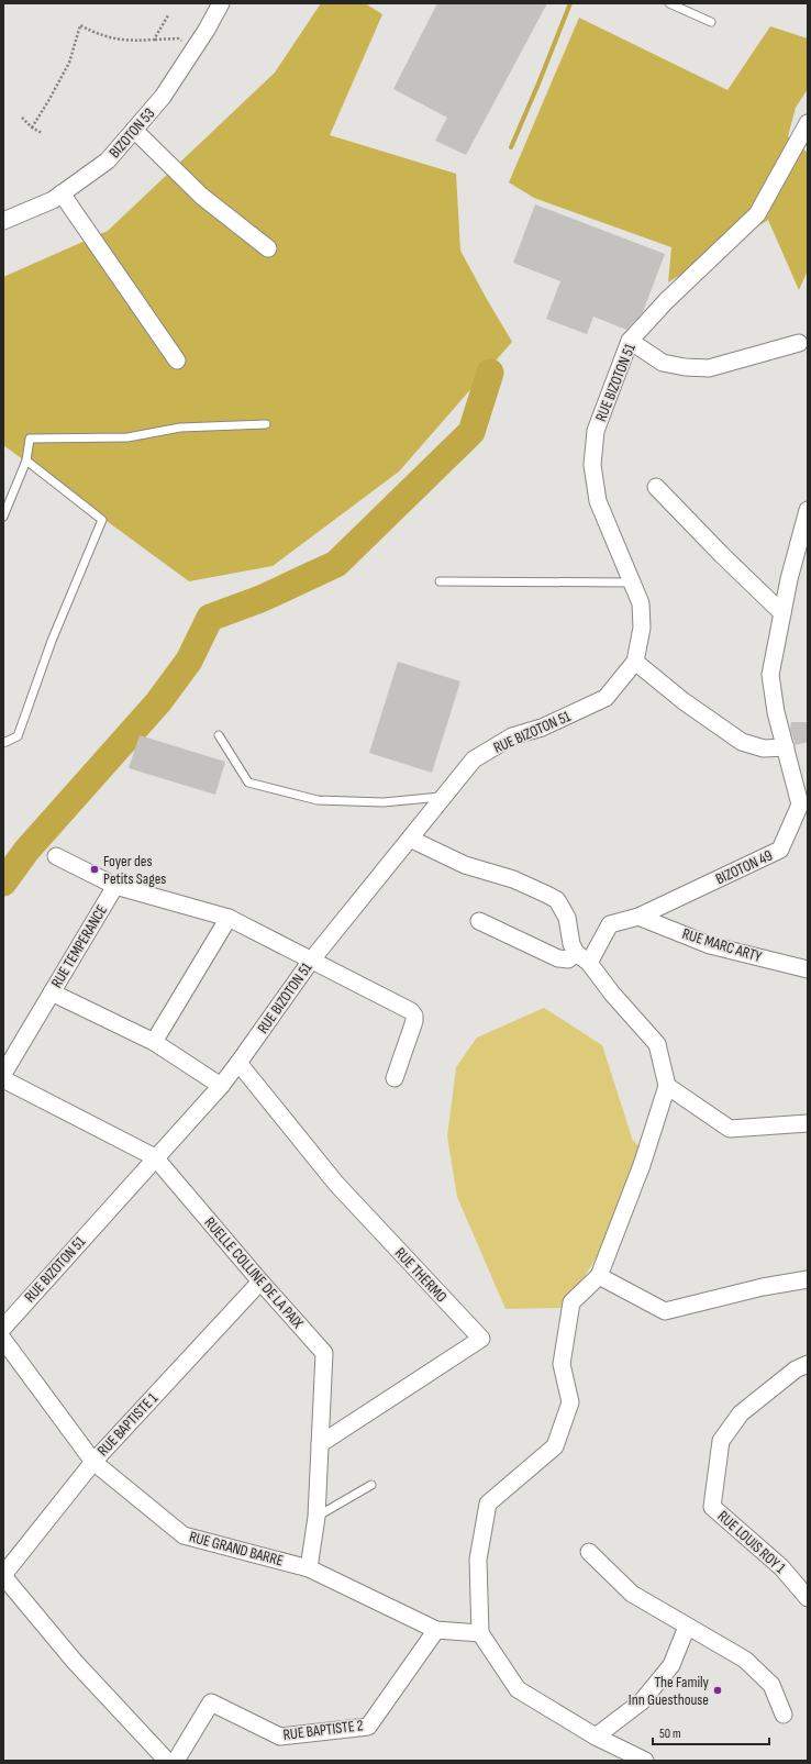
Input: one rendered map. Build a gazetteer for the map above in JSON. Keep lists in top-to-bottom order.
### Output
{
  "streets": {
    "street": [
      "BIZOTON 53",
      "RUE BIZOTON 51",
      "BIZOTON 49",
      "RUE MARC ARTY",
      "RUE TEMPERANCE",
      "RUELLE COLLINE DE LA PAIX",
      "RUE THERMO",
      "RUE BAPTISTE 1",
      "RUE LOUIS ROY 1",
      "RUE GRAND BARRE",
      "RUE BAPTISTE 2"
    ]
  },
  "crossings": [
    ["RUE BIZOTON 51", "RUELLE COLLINE DE LA PAIX"],
    ["RUE BIZOTON 51", "RUE THERMO"],
    ["BIZOTON 49", "RUE MARC ARTY"],
    ["RUELLE COLLINE DE LA PAIX", "RUE THERMO"],
    ["RUELLE COLLINE DE LA PAIX", "RUE BAPTISTE 1"],
    ["RUELLE COLLINE DE LA PAIX", "RUE GRAND BARRE"],
    ["RUE BAPTISTE 1", "RUE GRAND BARRE"],
    ["RUE GRAND BARRE", "RUE BAPTISTE 2"]
  ],
  "places": ["Foyer des Petits Sages", "The Family Inn Guesthouse"],
  "scale_bar": "50 m"
}
